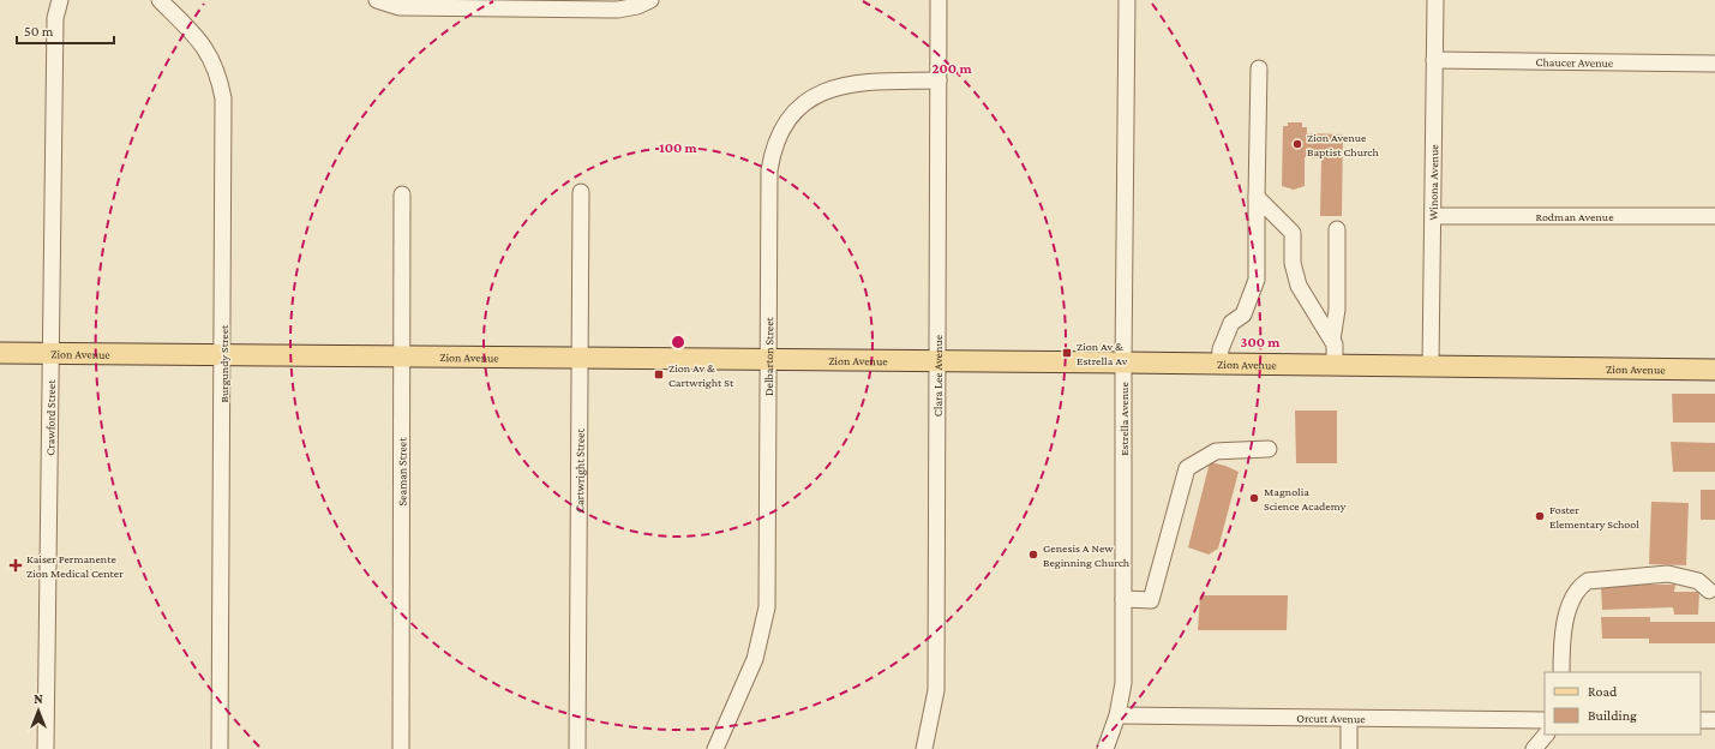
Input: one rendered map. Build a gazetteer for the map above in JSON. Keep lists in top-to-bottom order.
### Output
{
  "streets": {
    "main road": ["Zion Avenue"],
    "street": [
      "Chaucer Avenue",
      "Winona Avenue",
      "Rodman Avenue",
      "Delbarton Street",
      "Burgundy Street",
      "Clara Lee Avenue",
      "Crawford Street",
      "Estrella Avenue",
      "Cartwright Street",
      "Seaman Street",
      "Orcutt Avenue"
    ]
  },
  "crossings": [
    ["Chaucer Avenue", "Winona Avenue"],
    ["Winona Avenue", "Rodman Avenue"],
    ["Winona Avenue", "Zion Avenue"],
    ["Zion Avenue", "Delbarton Street"],
    ["Zion Avenue", "Burgundy Street"],
    ["Zion Avenue", "Clara Lee Avenue"],
    ["Zion Avenue", "Crawford Street"],
    ["Zion Avenue", "Estrella Avenue"],
    ["Zion Avenue", "Cartwright Street"],
    ["Zion Avenue", "Seaman Street"],
    ["Delbarton Street", "Clara Lee Avenue"],
    ["Estrella Avenue", "Orcutt Avenue"]
  ],
  "places": {
    "other": [
      "Zion Avenue Baptist Church",
      "Magnolia Science Academy",
      "Foster Elementary School",
      "Genesis A New Beginning Church"
    ],
    "transit": ["Zion Av & Estrella Av", "Zion Av & Cartwright St"],
    "health": ["Kaiser Permanente Zion Medical Center"]
  },
  "legend": ["Road", "Building"],
  "scale_bar": "50 m",
  "north": "top",
  "rings": ["200 m", "100 m", "300 m"]
}
